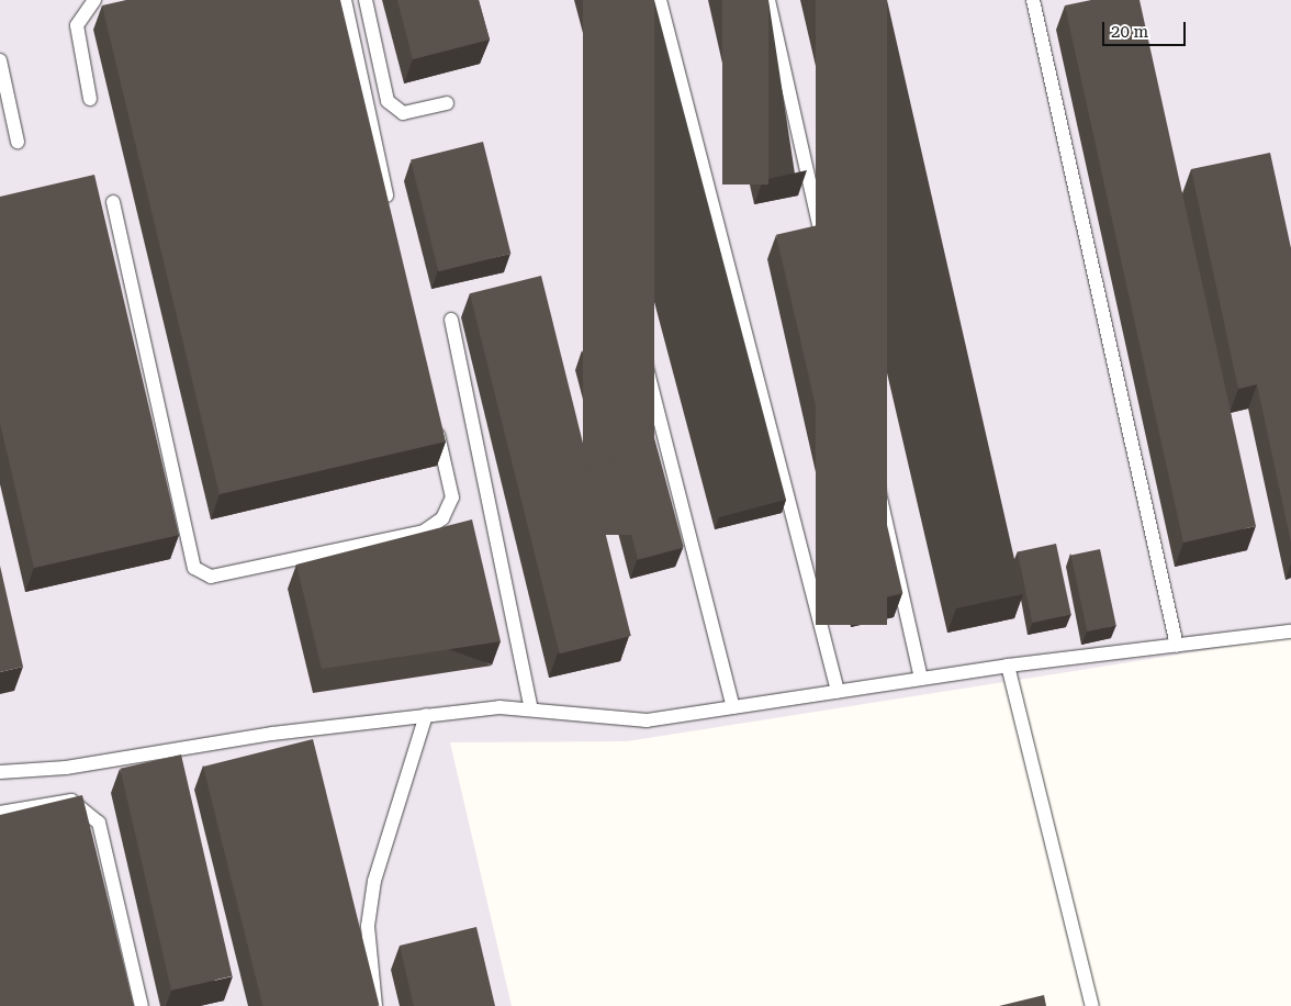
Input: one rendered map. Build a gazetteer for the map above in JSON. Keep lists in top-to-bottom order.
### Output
{
  "scale_bar": "20 m"
}
